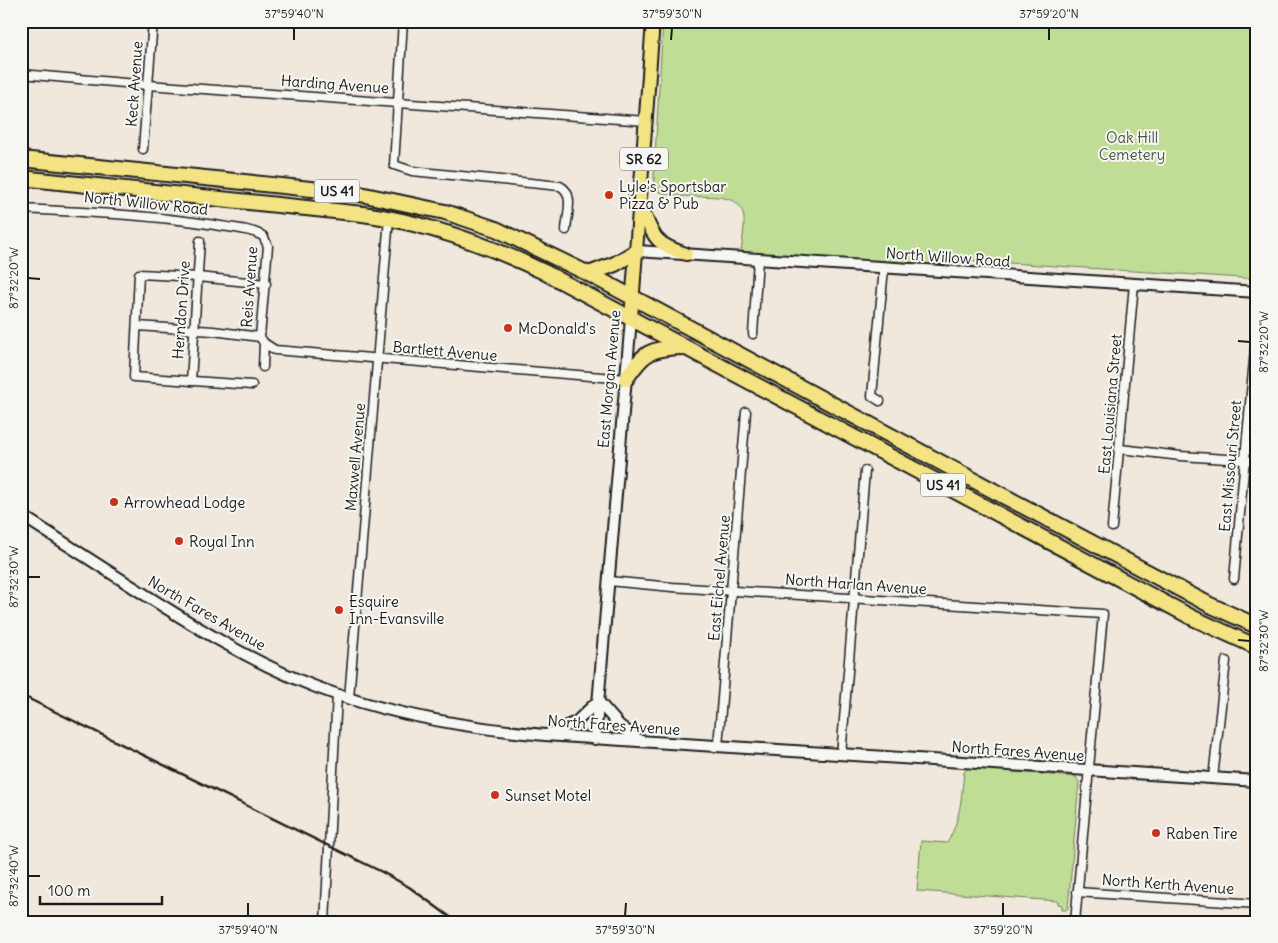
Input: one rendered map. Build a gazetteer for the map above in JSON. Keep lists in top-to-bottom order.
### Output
{
  "streets": {
    "highway": ["US 41"],
    "main road": ["SR 62", "East Morgan Avenue"],
    "street": [
      "Keck Avenue",
      "Harding Avenue",
      "North Willow Road",
      "Reis Avenue",
      "Herndon Drive",
      "Bartlett Avenue",
      "East Louisiana Street",
      "Maxwell Avenue",
      "East Missouri Street",
      "East Eichel Avenue",
      "North Harlan Avenue",
      "North Fares Avenue",
      "North Kerth Avenue"
    ]
  },
  "crossings": [
    ["Keck Avenue", "Harding Avenue"],
    ["Harding Avenue", "East Morgan Avenue"],
    ["US 41", "East Morgan Avenue"],
    ["US 41", "Maxwell Avenue"],
    ["North Willow Road", "Reis Avenue"],
    ["North Willow Road", "East Morgan Avenue"],
    ["North Willow Road", "East Louisiana Street"],
    ["Reis Avenue", "Bartlett Avenue"],
    ["Herndon Drive", "Bartlett Avenue"],
    ["Bartlett Avenue", "East Morgan Avenue"],
    ["Bartlett Avenue", "Maxwell Avenue"],
    ["East Morgan Avenue", "North Harlan Avenue"],
    ["East Morgan Avenue", "North Fares Avenue"],
    ["Maxwell Avenue", "North Fares Avenue"],
    ["East Eichel Avenue", "North Harlan Avenue"],
    ["East Eichel Avenue", "North Fares Avenue"],
    ["North Harlan Avenue", "North Fares Avenue"]
  ],
  "parks": ["Oak Hill Cemetery"],
  "places": [
    "Lyle's Sportsbar Pizza & Pub",
    "McDonald's",
    "Arrowhead Lodge",
    "Royal Inn",
    "Esquire Inn-Evansville",
    "Sunset Motel",
    "Raben Tire"
  ],
  "scale_bar": "100 m",
  "coordinates": [
    "37°59'40\"N",
    "37°59'30\"N",
    "37°59'20\"N",
    "87°32'20\"W",
    "87°32'30\"W",
    "87°32'40\"W"
  ]
}
